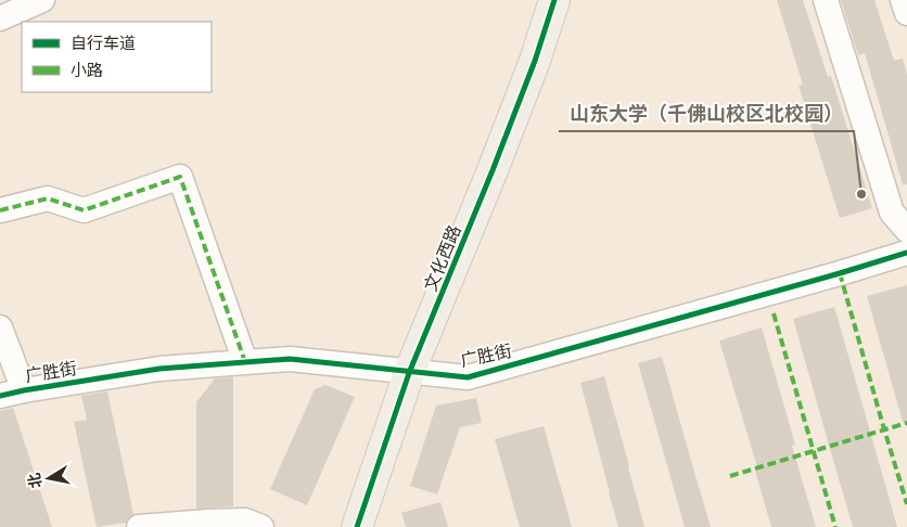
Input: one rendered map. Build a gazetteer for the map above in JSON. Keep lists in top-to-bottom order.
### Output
{
  "streets": {
    "main road": ["文化西路"],
    "street": ["广胜街"]
  },
  "crossings": [
    ["文化西路", "广胜街"]
  ],
  "places": ["山东大学（千佛山校区北校园）"],
  "legend": ["自行车道", "小路"],
  "north": "left"
}
